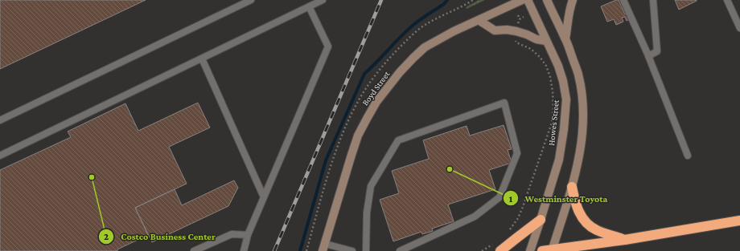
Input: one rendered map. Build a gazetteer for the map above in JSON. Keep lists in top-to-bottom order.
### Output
{
  "streets": {
    "main road": ["Boyd Street", "Howes Street"]
  },
  "places": ["Westminster Toyota", "Costco Business Center"]
}
